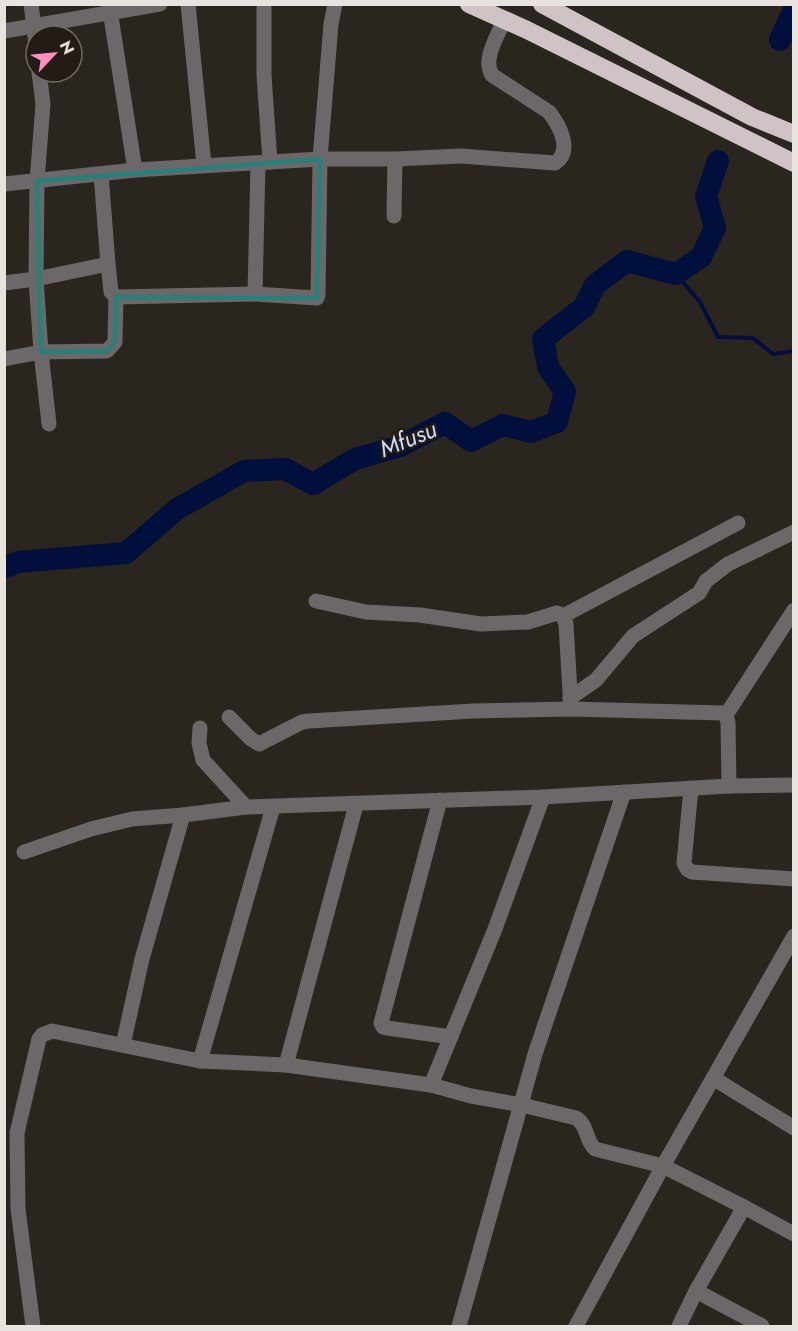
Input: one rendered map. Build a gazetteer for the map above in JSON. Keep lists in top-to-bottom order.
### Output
{
  "water": ["Mfusu"],
  "north": "top right"
}
